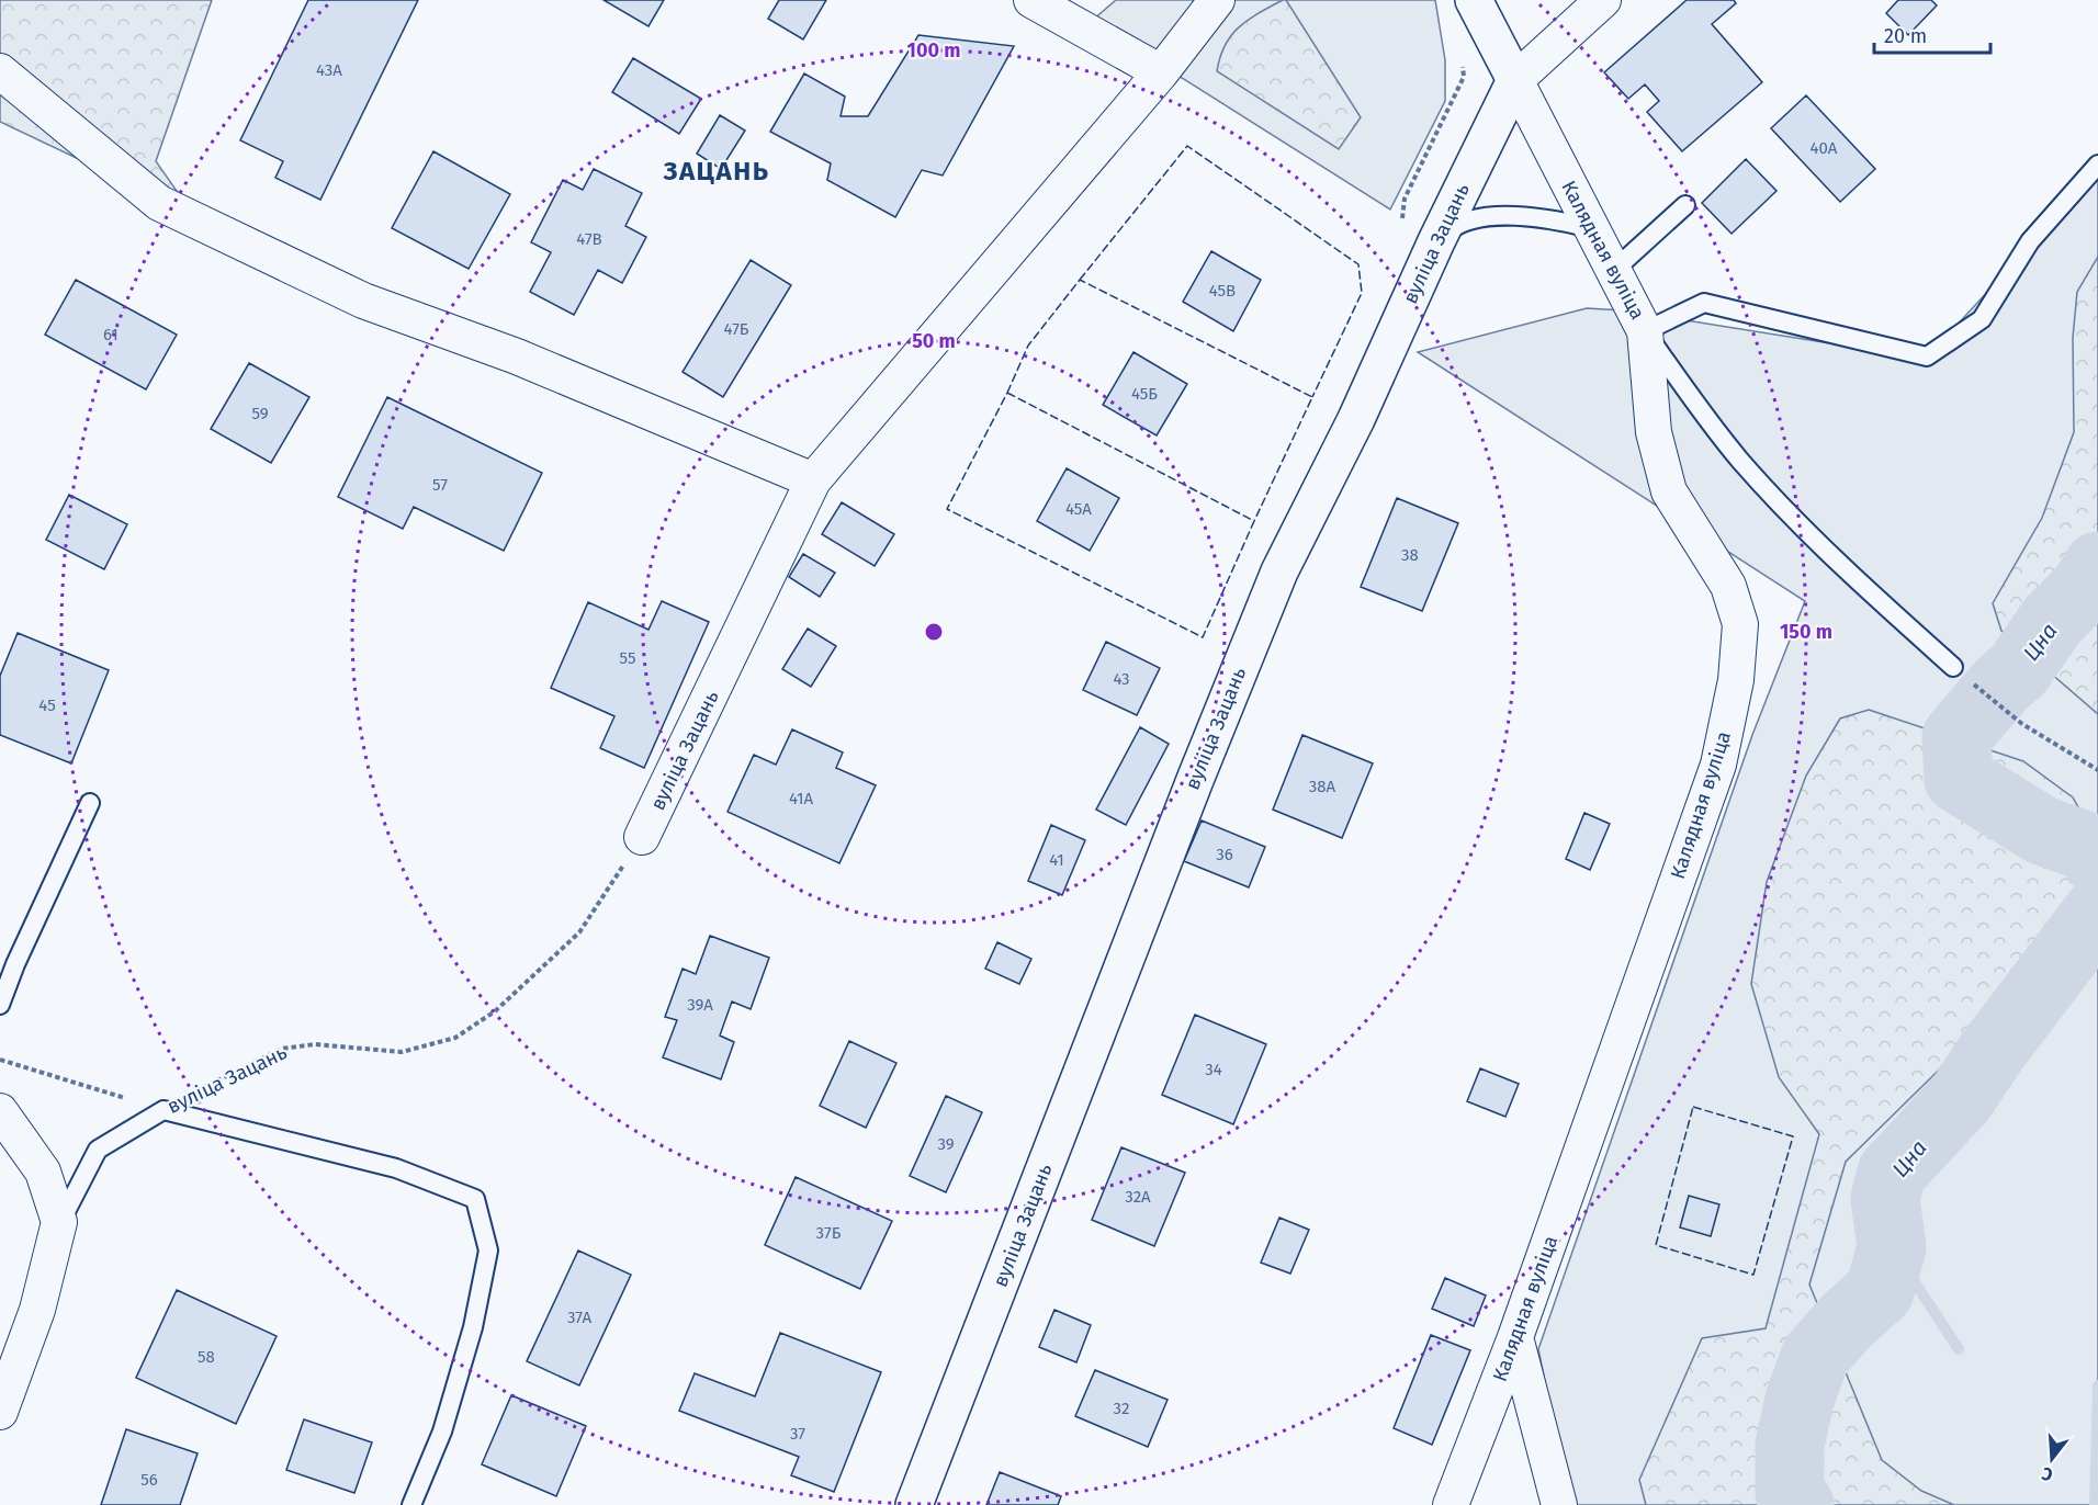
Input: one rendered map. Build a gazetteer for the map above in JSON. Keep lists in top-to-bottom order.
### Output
{
  "streets": {
    "street": ["вуліца Зацань", "Калядная вуліца"]
  },
  "crossings": [
    ["вуліца Зацань", "Калядная вуліца"]
  ],
  "districts": ["ЗАЦАНЬ"],
  "water": ["Цна"],
  "house_numbers": [
    "43А",
    "40А",
    "47В",
    "45В",
    "47Б",
    "61",
    "45Б",
    "59",
    "57",
    "45А",
    "38",
    "55",
    "43",
    "45",
    "38А",
    "41А",
    "36",
    "41",
    "39А",
    "34",
    "39",
    "32А",
    "37Б",
    "37А",
    "58",
    "32",
    "37",
    "56"
  ],
  "scale_bar": "20 m",
  "north": "bottom",
  "rings": ["100 m", "50 m", "150 m"]
}
